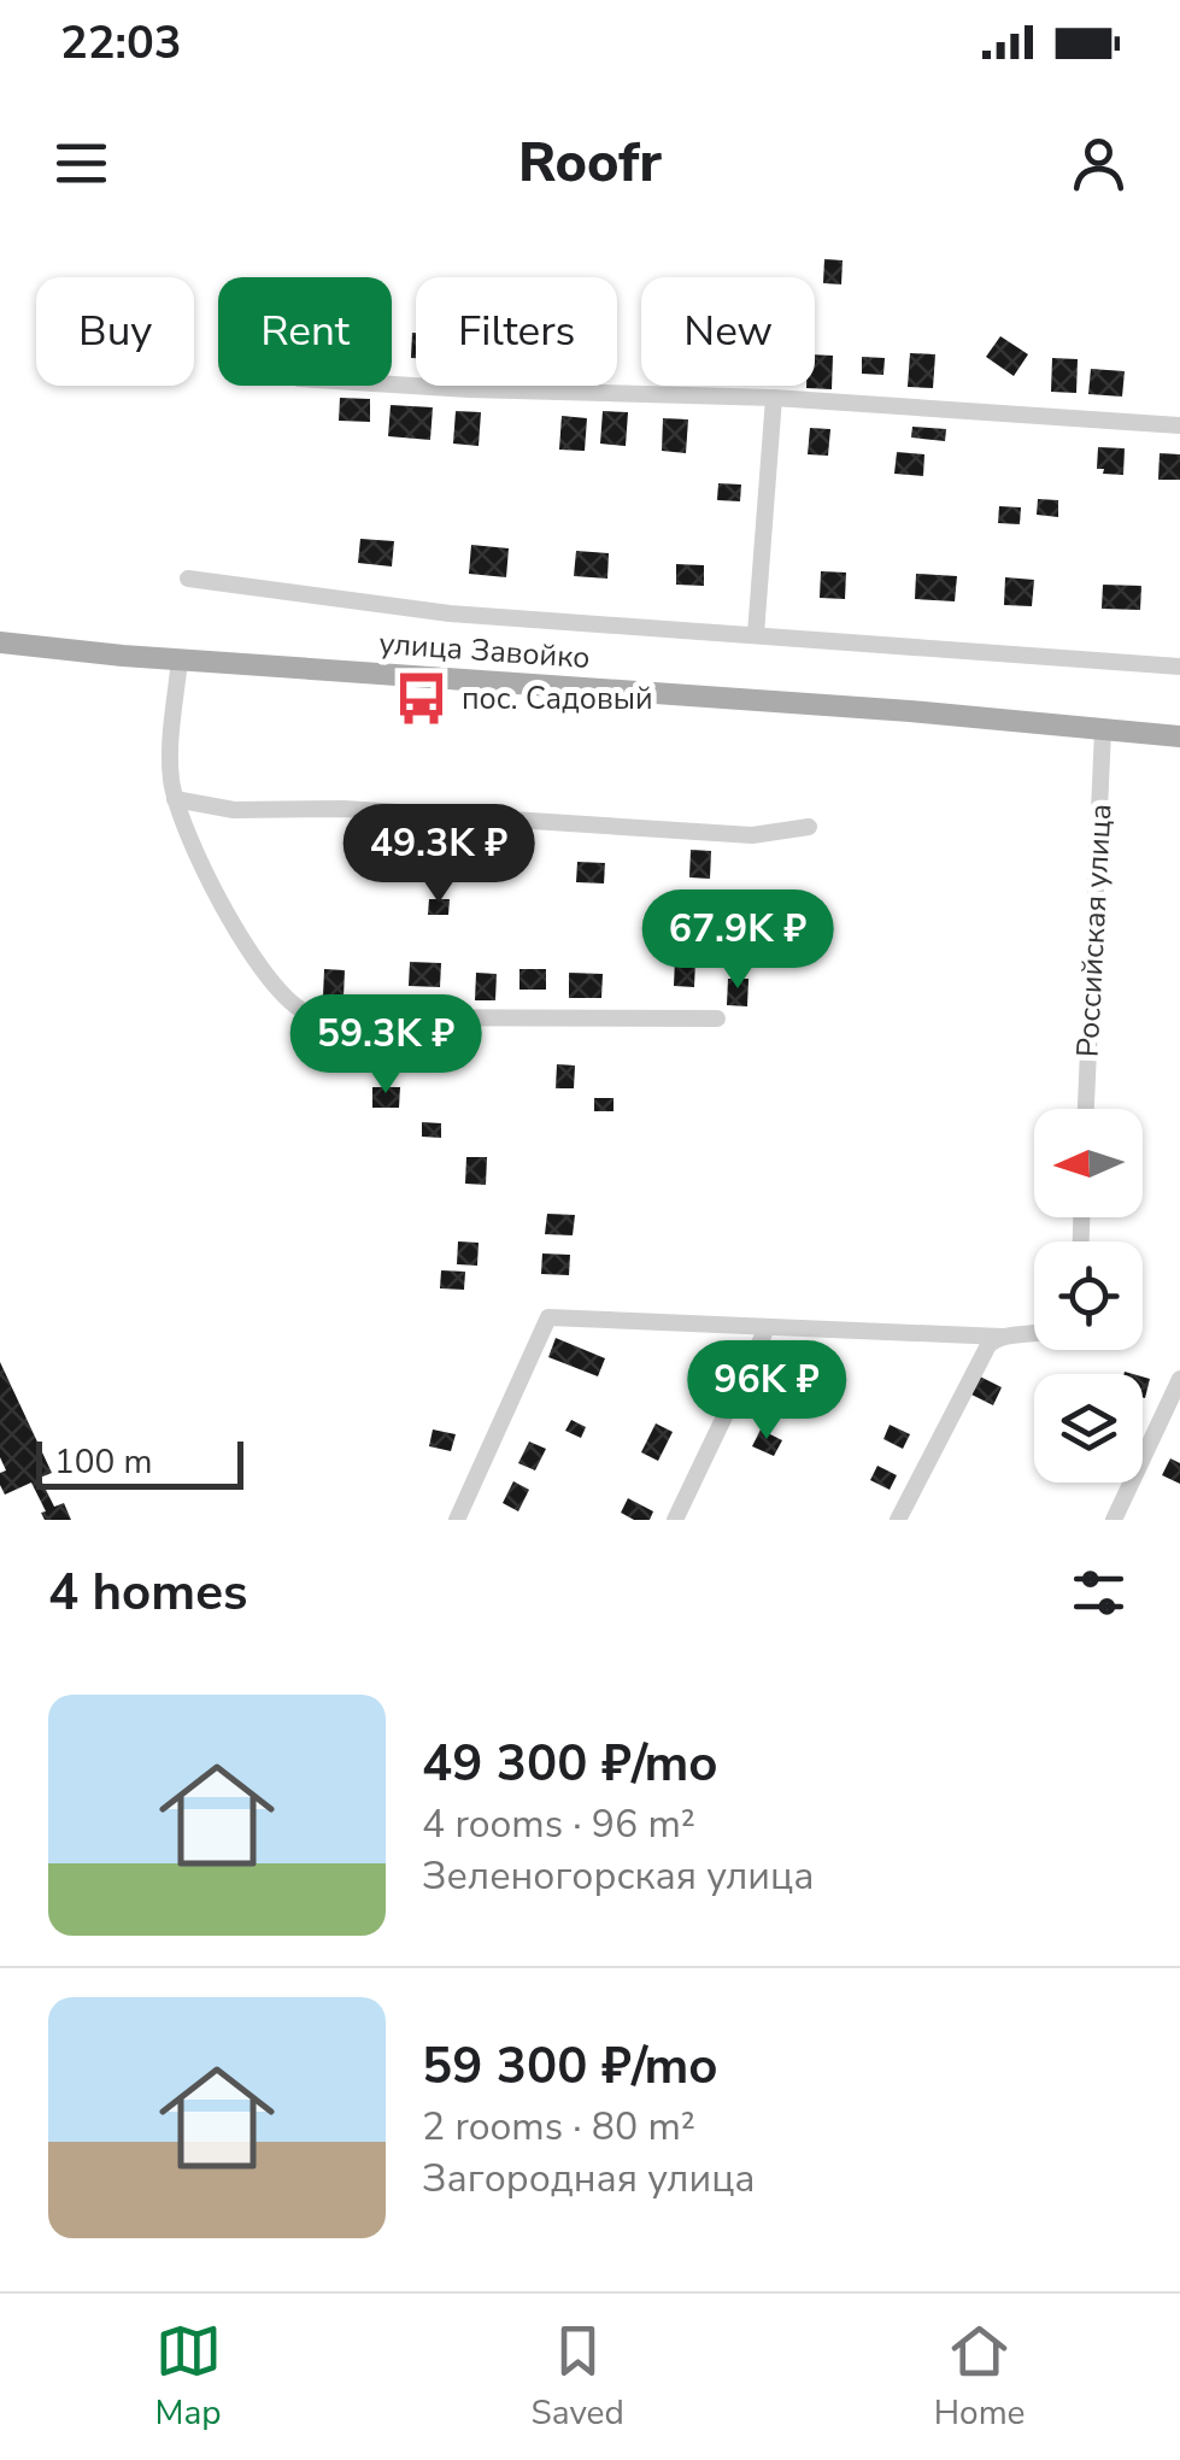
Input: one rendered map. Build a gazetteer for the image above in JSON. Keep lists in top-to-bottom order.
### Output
{
  "streets": {
    "main road": ["улица Завойко"],
    "street": ["Российская улица"]
  },
  "crossings": [
    ["улица Завойко", "Российская улица"]
  ],
  "places": {
    "bus stop": ["пос. Садовый"]
  },
  "scale_bar": "100 m",
  "north": "left",
  "page": {
    "status": "22:03",
    "header": "Roofr",
    "chip": [
      "Buy",
      "Rent",
      "Filters",
      "New"
    ],
    "price": [
      "49.3K ₽",
      "67.9K ₽",
      "59.3K ₽",
      "96K ₽"
    ],
    "scale": "100 m",
    "heading": "4 homes",
    "list": [
      {
        "name": "49 300 ₽/mo",
        "note": "4 rooms · 96 m² · Зеленогорская улица"
      },
      {
        "name": "59 300 ₽/mo",
        "note": "2 rooms · 80 m² · Загородная улица"
      }
    ],
    "tabs": ["Map", "Saved", "Home"]
  }
}
